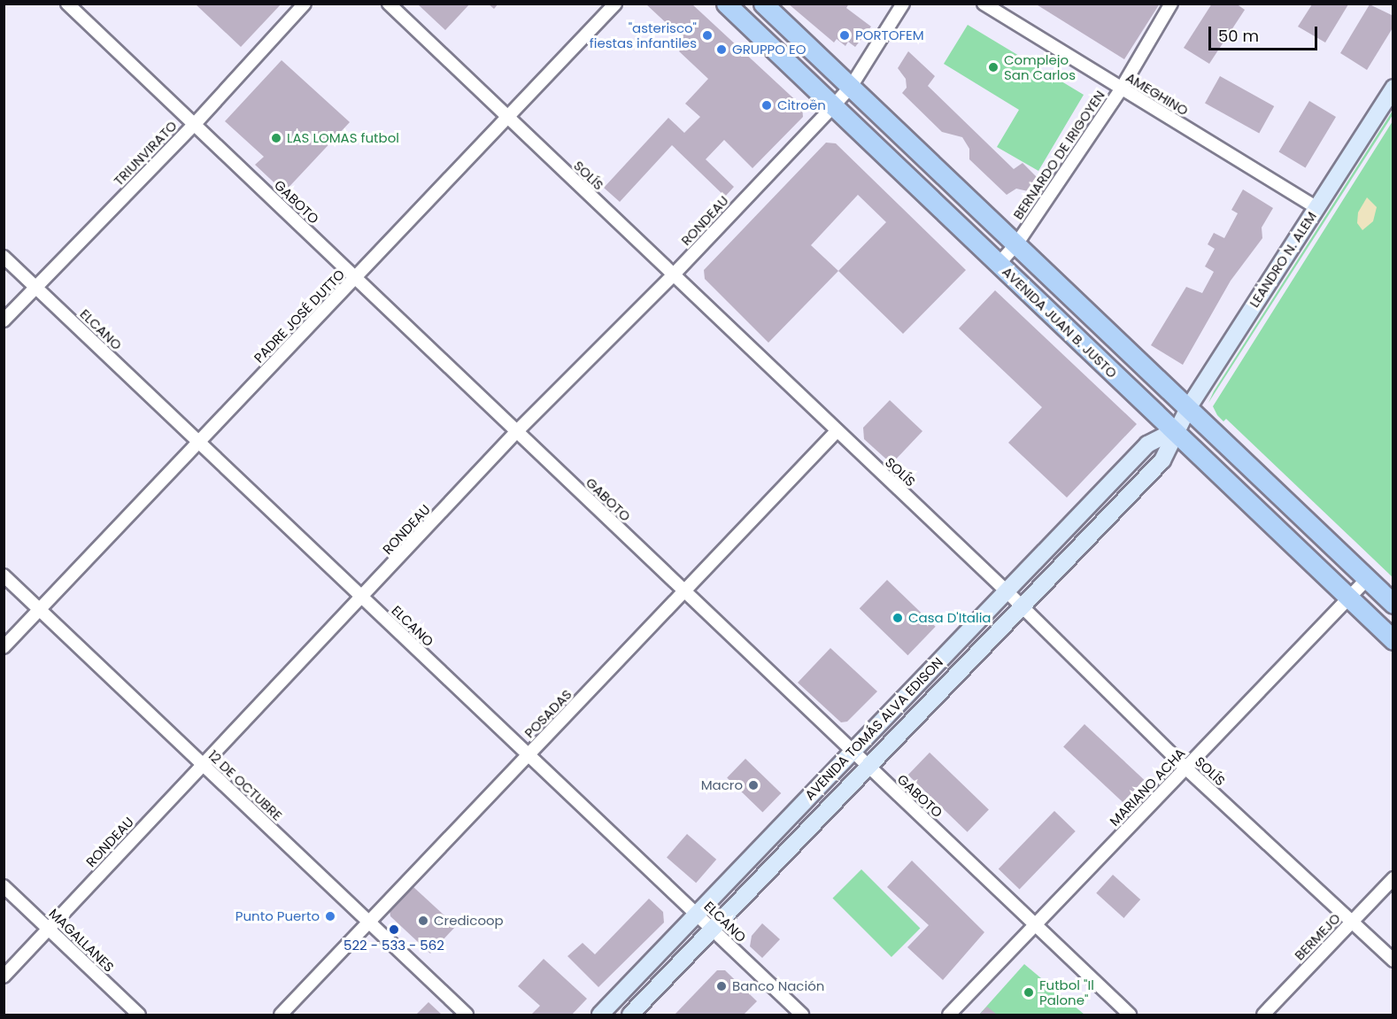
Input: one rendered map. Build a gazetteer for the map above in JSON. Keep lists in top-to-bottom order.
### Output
{
  "streets": {
    "main road": ["LEANDRO N. ALEM", "AVENIDA JUAN B. JUSTO", "AVENIDA TOMÁS ALVA EDISON"],
    "street": [
      "AMEGHINO",
      "TRIUNVIRATO",
      "BERNARDO DE IRIGOYEN",
      "SOLÍS",
      "GABOTO",
      "RONDEAU",
      "PADRE JOSÉ DUTTO",
      "ELCANO",
      "POSADAS",
      "12 DE OCTUBRE",
      "MARIANO ACHA",
      "BERMEJO",
      "MAGALLANES"
    ]
  },
  "crossings": [
    ["AMEGHINO", "BERNARDO DE IRIGOYEN"],
    ["AMEGHINO", "LEANDRO N. ALEM"],
    ["TRIUNVIRATO", "GABOTO"],
    ["TRIUNVIRATO", "ELCANO"],
    ["BERNARDO DE IRIGOYEN", "AVENIDA JUAN B. JUSTO"],
    ["SOLÍS", "RONDEAU"],
    ["SOLÍS", "PADRE JOSÉ DUTTO"],
    ["SOLÍS", "POSADAS"],
    ["SOLÍS", "AVENIDA TOMÁS ALVA EDISON"],
    ["SOLÍS", "MARIANO ACHA"],
    ["SOLÍS", "BERMEJO"],
    ["GABOTO", "RONDEAU"],
    ["GABOTO", "PADRE JOSÉ DUTTO"],
    ["GABOTO", "POSADAS"],
    ["GABOTO", "AVENIDA TOMÁS ALVA EDISON"],
    ["GABOTO", "MARIANO ACHA"],
    ["RONDEAU", "AVENIDA JUAN B. JUSTO"],
    ["RONDEAU", "ELCANO"],
    ["RONDEAU", "12 DE OCTUBRE"],
    ["RONDEAU", "MAGALLANES"],
    ["LEANDRO N. ALEM", "AVENIDA JUAN B. JUSTO"],
    ["LEANDRO N. ALEM", "AVENIDA TOMÁS ALVA EDISON"],
    ["PADRE JOSÉ DUTTO", "ELCANO"],
    ["PADRE JOSÉ DUTTO", "12 DE OCTUBRE"],
    ["AVENIDA JUAN B. JUSTO", "AVENIDA TOMÁS ALVA EDISON"],
    ["AVENIDA JUAN B. JUSTO", "MARIANO ACHA"],
    ["ELCANO", "POSADAS"],
    ["ELCANO", "AVENIDA TOMÁS ALVA EDISON"],
    ["POSADAS", "12 DE OCTUBRE"]
  ],
  "places": [
    "\"asterisco\" fiestas infantiles",
    "PORTOFEM",
    "GRUPPO EO",
    "Complejo San Carlos",
    "Citroën",
    "LAS LOMAS futbol",
    "Casa D'Italia",
    "Macro",
    "Punto Puerto",
    "Credicoop",
    "522 - 533 - 562",
    "Banco Nación",
    "Futbol \"Il Palone\""
  ],
  "scale_bar": "50 m"
}
